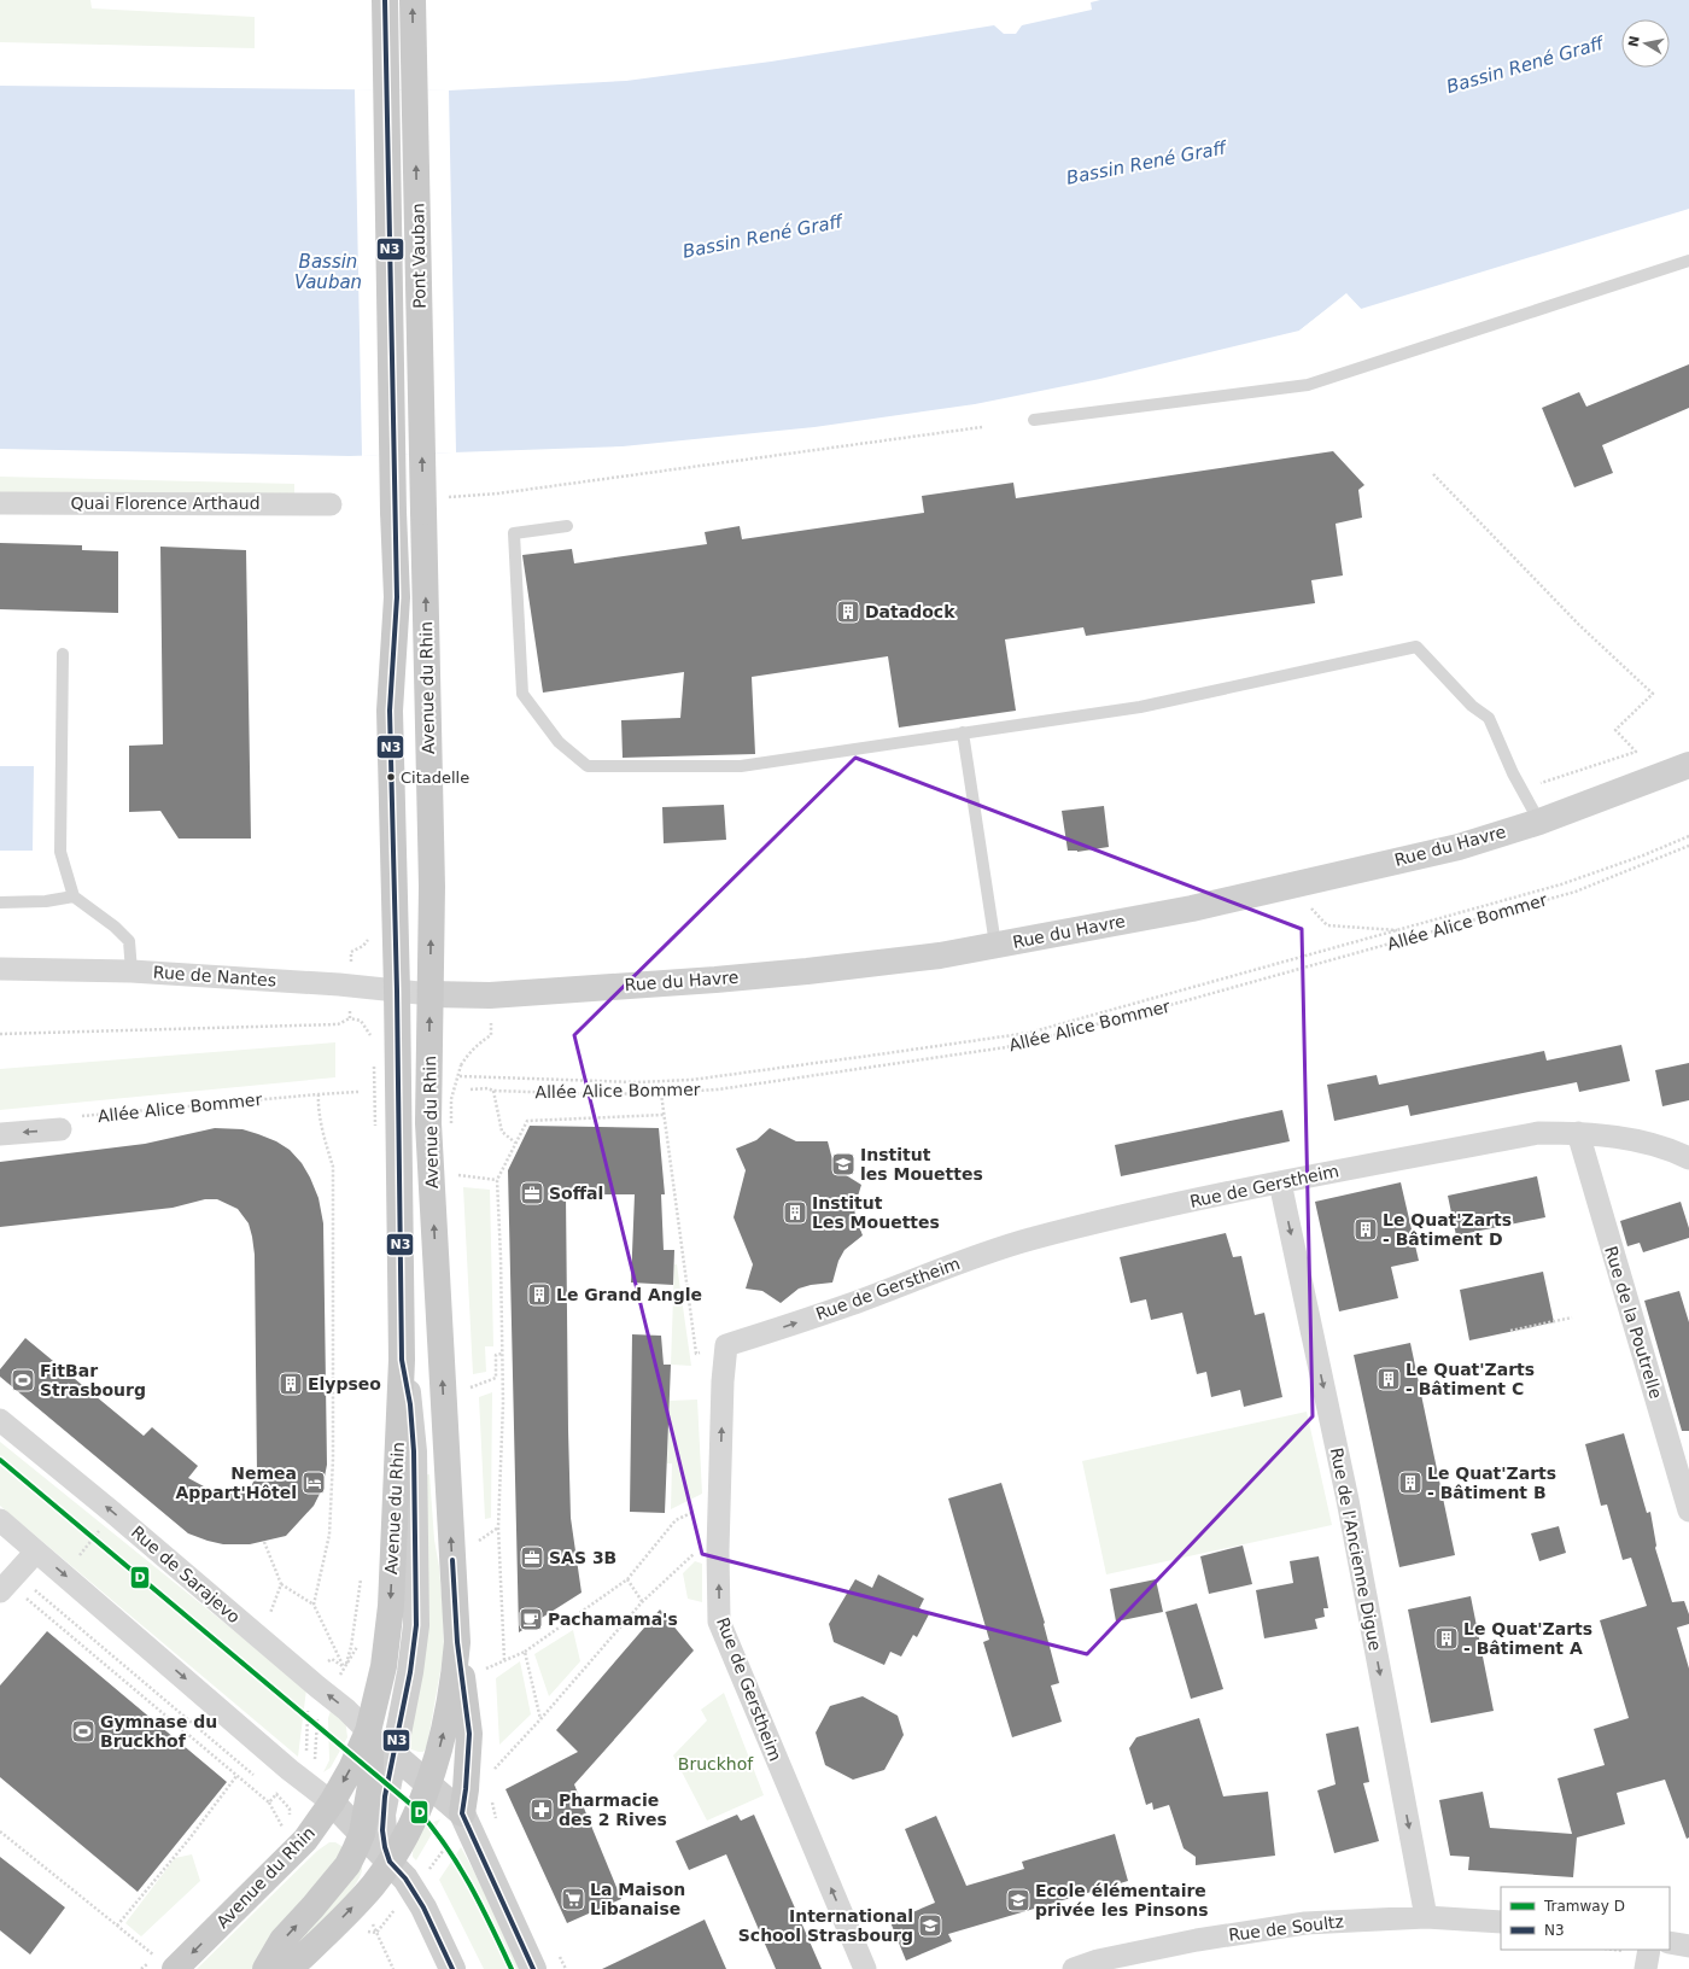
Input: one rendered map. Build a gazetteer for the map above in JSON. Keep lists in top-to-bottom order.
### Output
{
  "streets": {
    "main road": ["Pont Vauban", "Avenue du Rhin", "Rue du Havre"],
    "street": [
      "Quai Florence Arthaud",
      "Rue de Nantes",
      "Rue de Gerstheim",
      "Rue de la Poutrelle",
      "Rue de l'Ancienne Digue",
      "Rue de Sarajevo",
      "Rue de Soultz"
    ],
    "path": ["Allée Alice Bommer"]
  },
  "crossings": [
    ["Pont Vauban", "Avenue du Rhin"],
    ["Avenue du Rhin", "Rue du Havre"],
    ["Avenue du Rhin", "Rue de Nantes"],
    ["Avenue du Rhin", "Rue de Sarajevo"],
    ["Rue du Havre", "Rue de Nantes"],
    ["Rue de Gerstheim", "Rue de la Poutrelle"],
    ["Rue de Gerstheim", "Rue de l'Ancienne Digue"],
    ["Rue de l'Ancienne Digue", "Rue de Soultz"]
  ],
  "one_way": ["Rue de l'Ancienne Digue"],
  "water": ["Bassin René Graff", "Bassin Vauban"],
  "parks": ["Bruckhof"],
  "places": {
    "building": [
      "Datadock",
      "Institut Les Mouettes",
      "Le Quat'Zarts - Bâtiment D",
      "Le Grand Angle",
      "Le Quat'Zarts - Bâtiment C",
      "Elypseo",
      "Le Quat'Zarts - Bâtiment B",
      "Le Quat'Zarts - Bâtiment A"
    ],
    "other": ["Citadelle"],
    "school or university": ["Institut les Mouettes", "Ecole élémentaire privée les Pinsons", "International School Strasbourg"],
    "office": ["Soffal", "SAS 3B"],
    "sports": ["FitBar Strasbourg", "Gymnase du Bruckhof"],
    "hotel": ["Nemea Appart'Hôtel"],
    "cafe": ["Pachamama's"],
    "pharmacy": ["Pharmacie des 2 Rives"],
    "supermarket": ["La Maison Libanaise"]
  },
  "lines": ["transit line N3", "tram line D"],
  "legend": ["Tramway D", "N3"],
  "north": "left"
}
